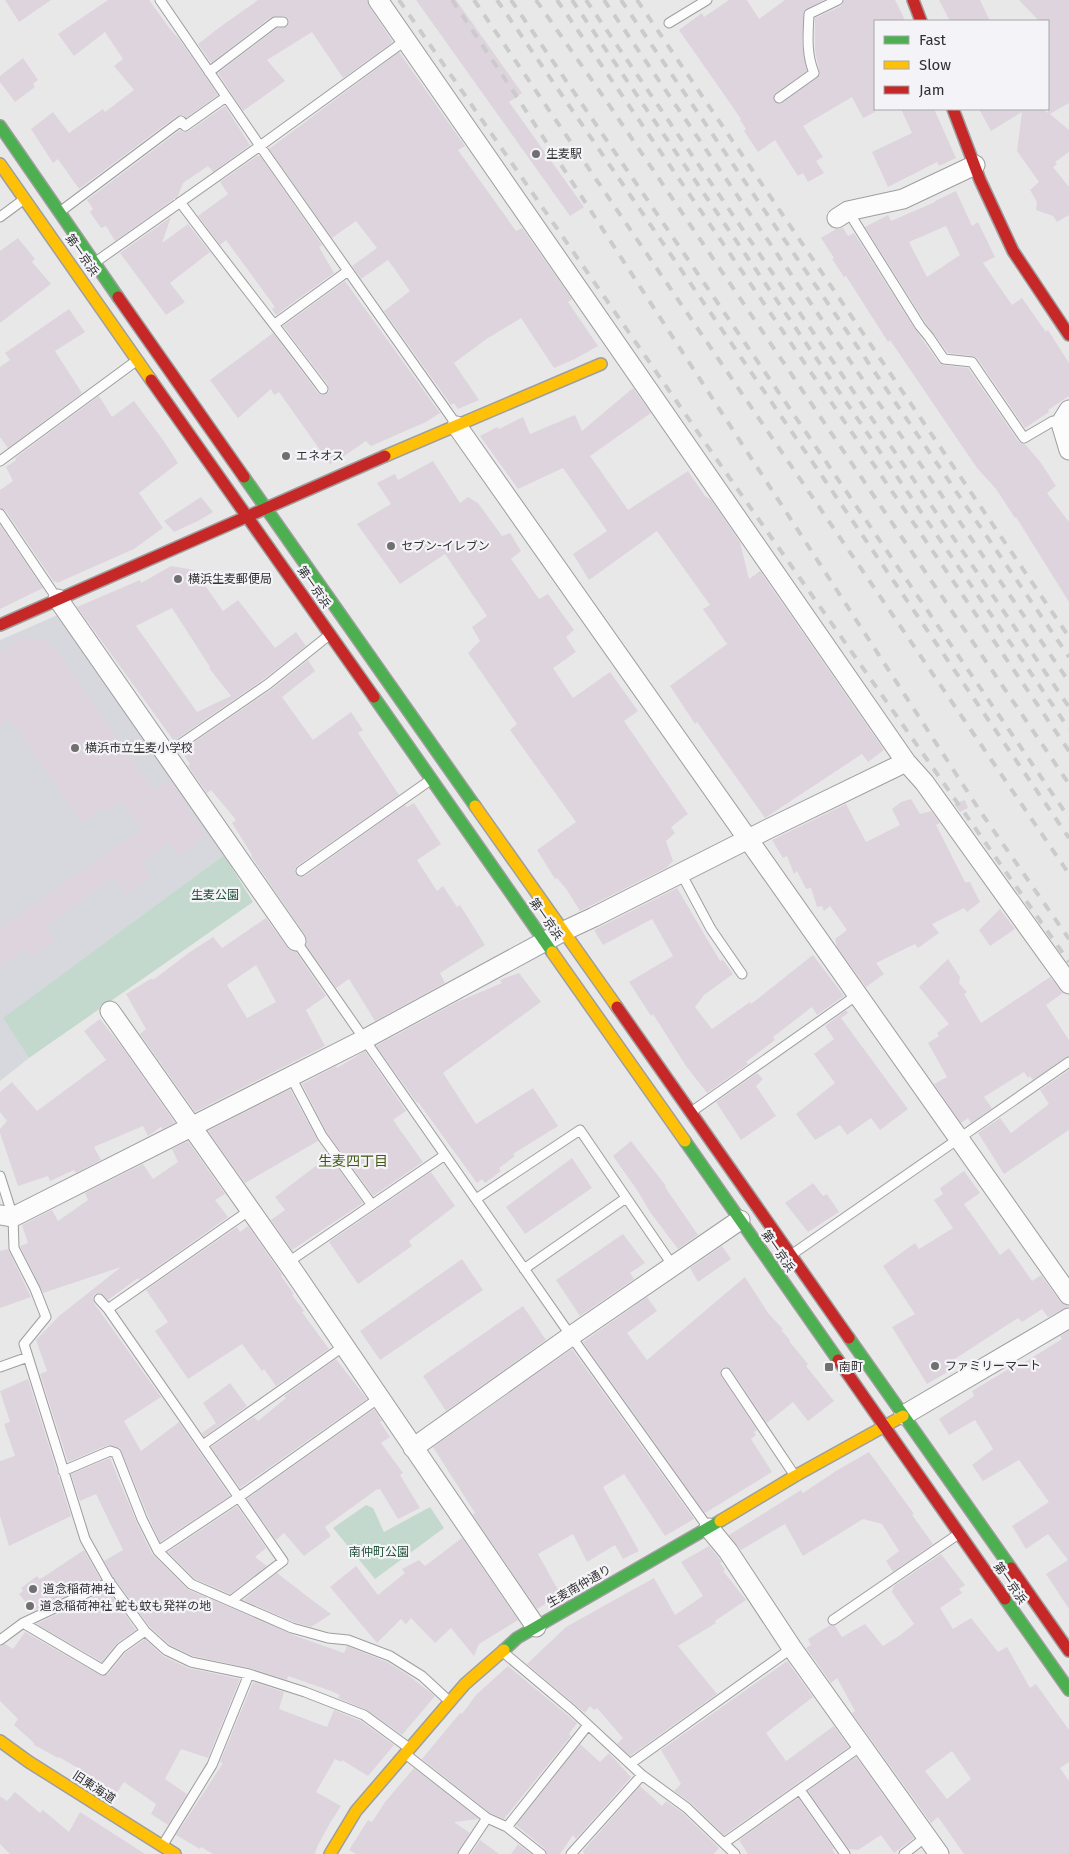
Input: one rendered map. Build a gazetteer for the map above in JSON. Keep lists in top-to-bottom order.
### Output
{
  "streets": {
    "main road": ["第一京浜", "生麦南仲通り", "旧東海道"]
  },
  "crossings": [
    ["第一京浜", "生麦南仲通り"]
  ],
  "districts": ["生麦四丁目"],
  "parks": ["生麦公園", "南仲町公園"],
  "places": {
    "other": [
      "生麦駅",
      "エネオス",
      "セブン-イレブン",
      "横浜生麦郵便局",
      "横浜市立生麦小学校",
      "ファミリーマート",
      "道念稲荷神社",
      "道念稲荷神社 蛇も蚊も発祥の地"
    ],
    "transit": ["南町"]
  },
  "legend": ["Fast", "Slow", "Jam"]
}
